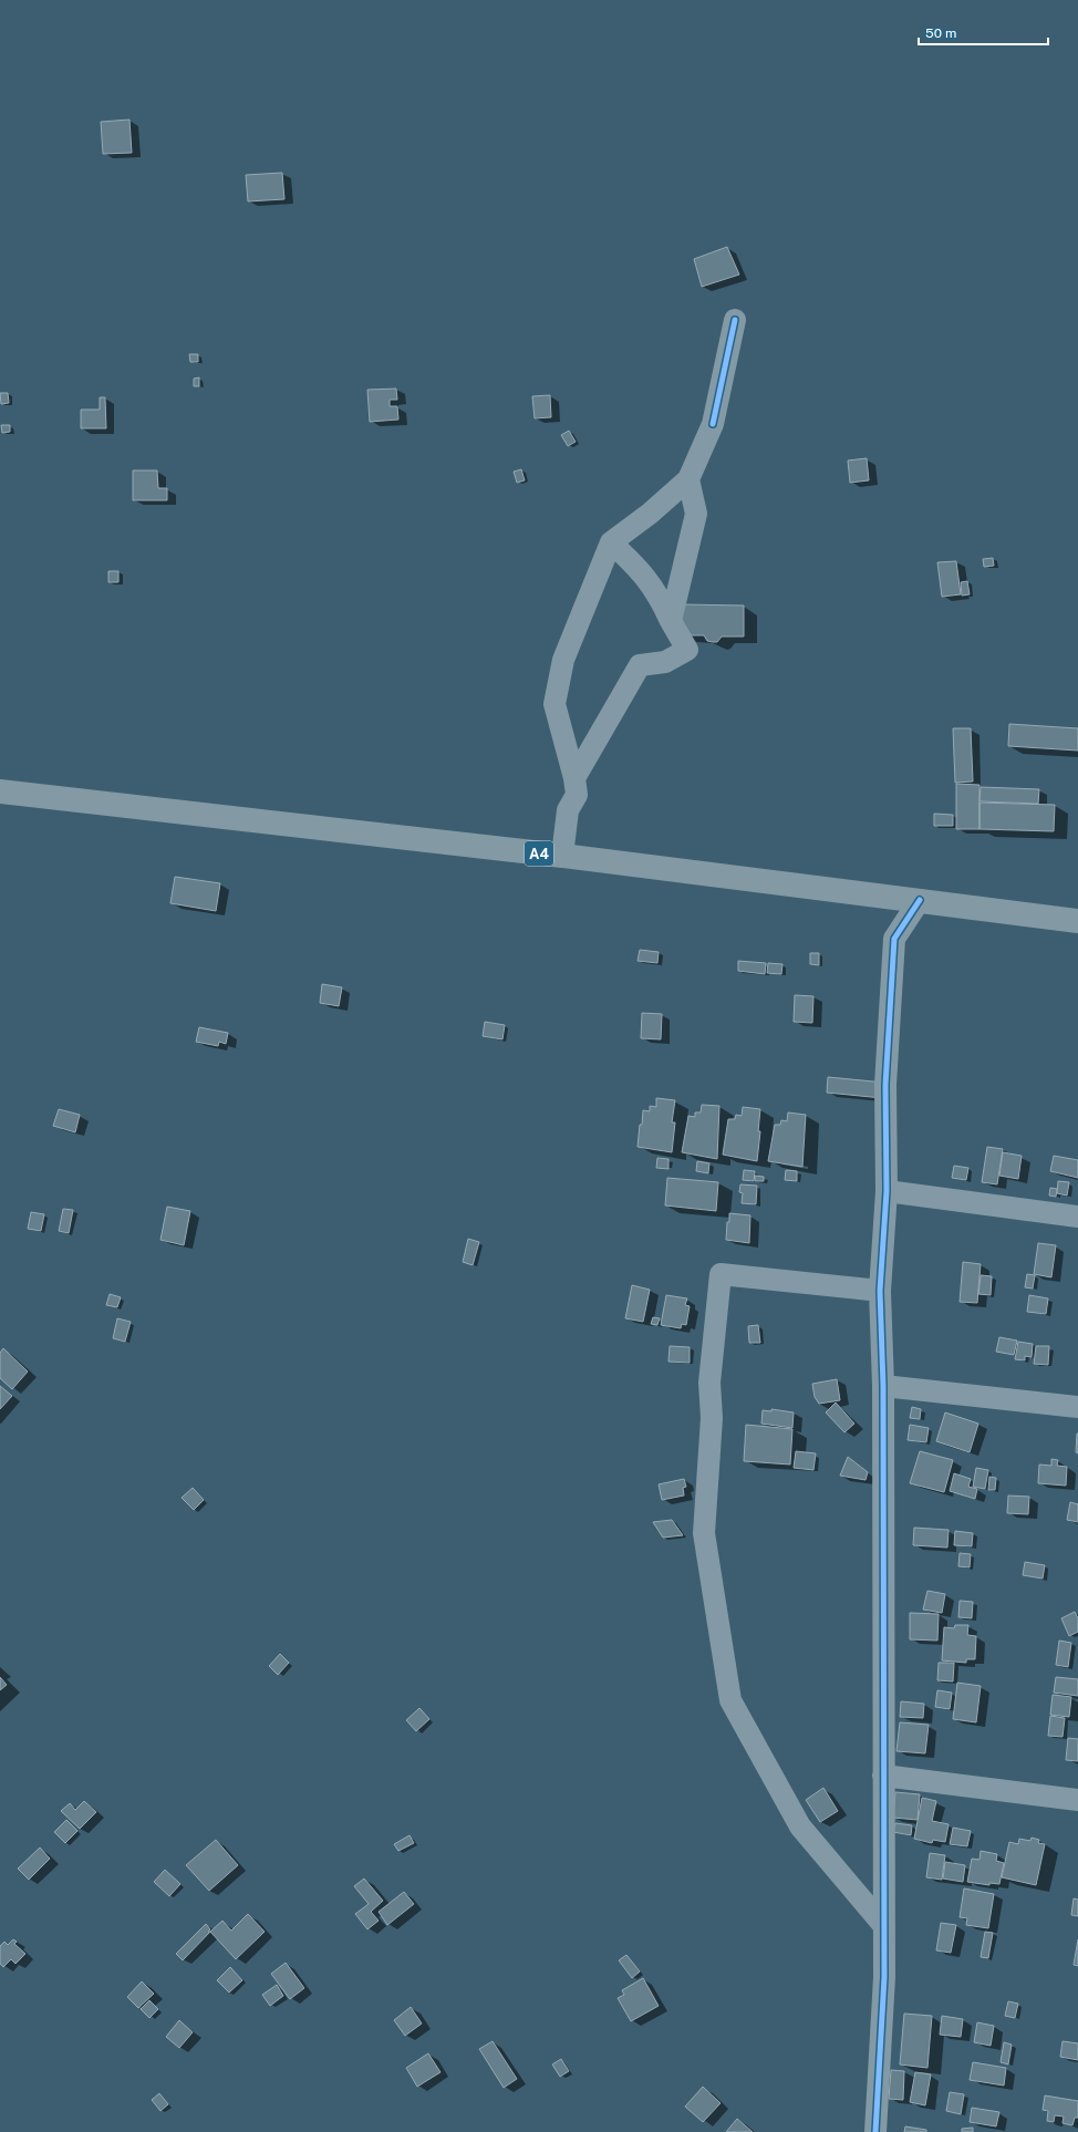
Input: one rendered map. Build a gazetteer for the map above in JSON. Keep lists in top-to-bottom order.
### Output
{
  "streets": {
    "highway": ["A4"]
  },
  "scale_bar": "50 m"
}
